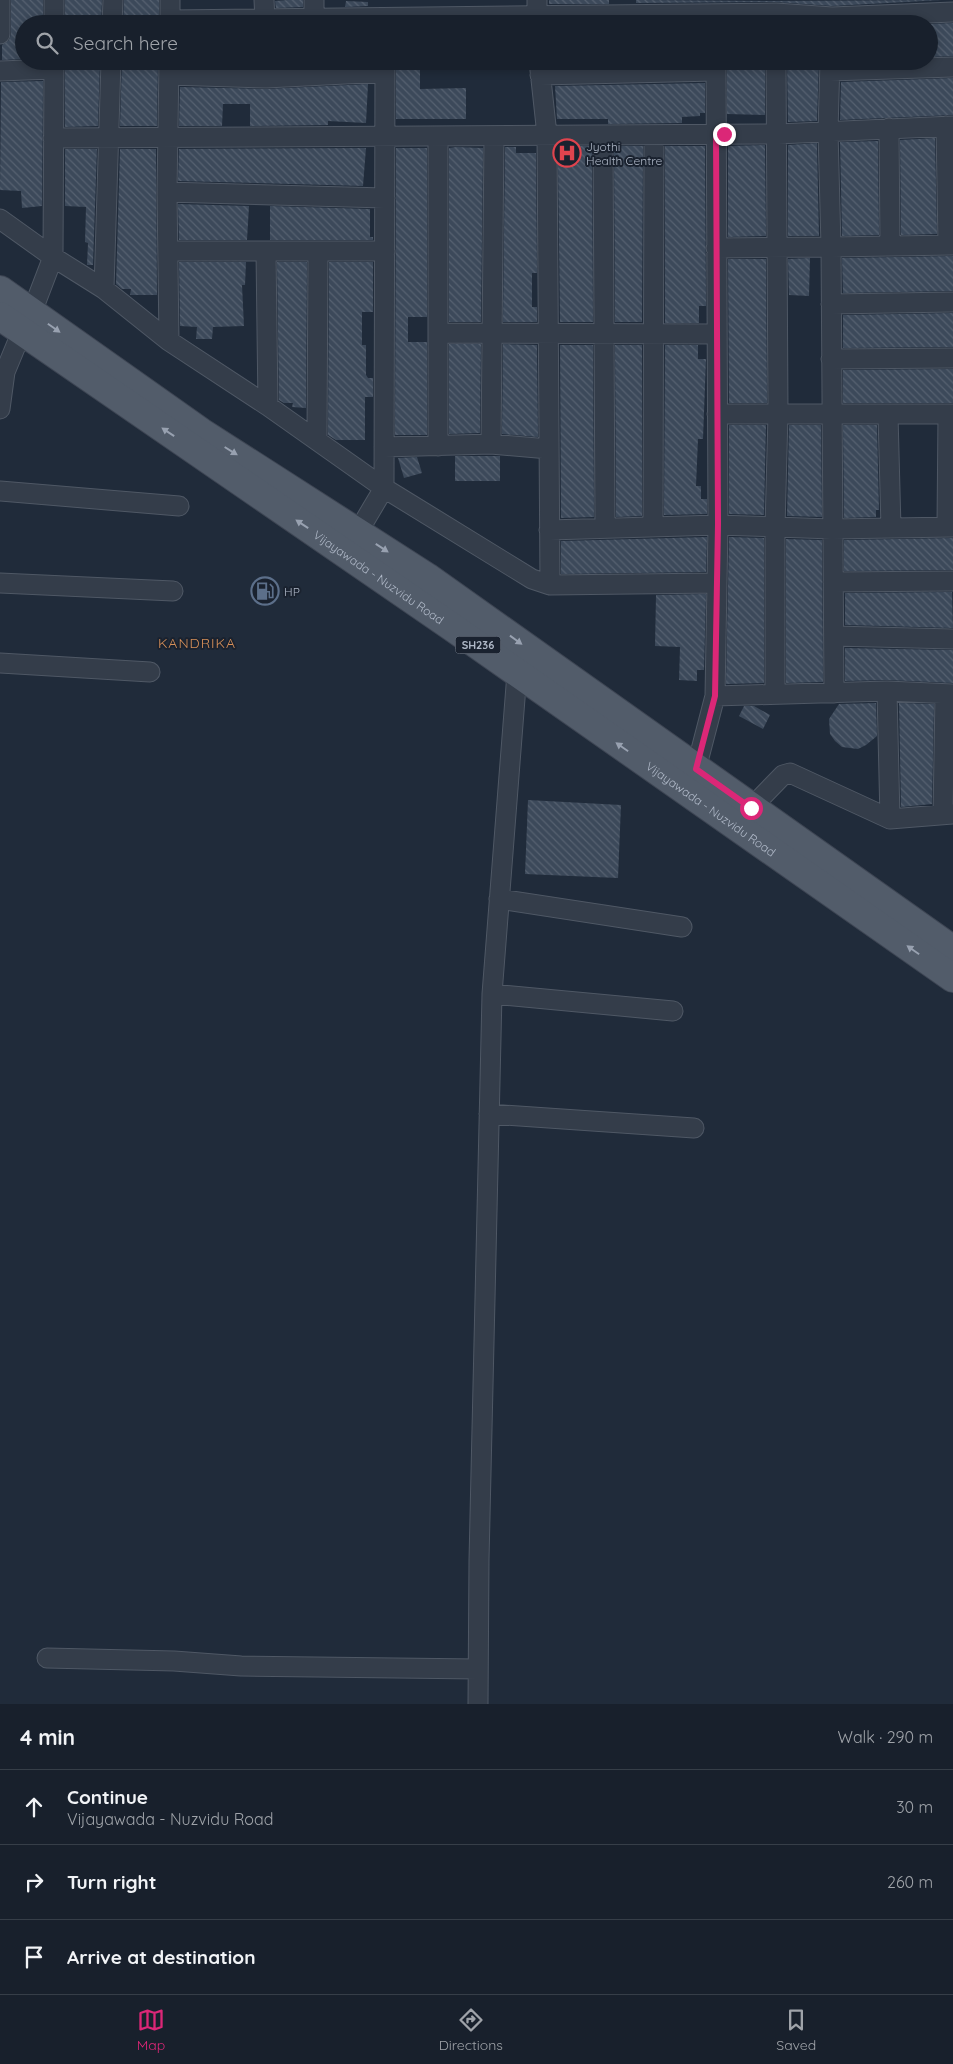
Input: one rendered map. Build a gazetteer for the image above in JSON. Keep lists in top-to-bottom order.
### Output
{
  "streets": {
    "main road": ["Vijayawada - Nuzvidu Road", "SH236"]
  },
  "districts": ["KANDRIKA"],
  "places": {
    "hospital": ["Jyothi Health Centre"],
    "fuel station": ["HP"]
  },
  "page": {
    "search": "Search here",
    "heading": ["4 min", "Walk · 290 m"],
    "list": [
      ["Continue", "Vijayawada - Nuzvidu Road", "30 m"],
      ["Turn right", "260 m"],
      "Arrive at destination"
    ],
    "nav": ["Map", "Directions", "Saved"]
  }
}
